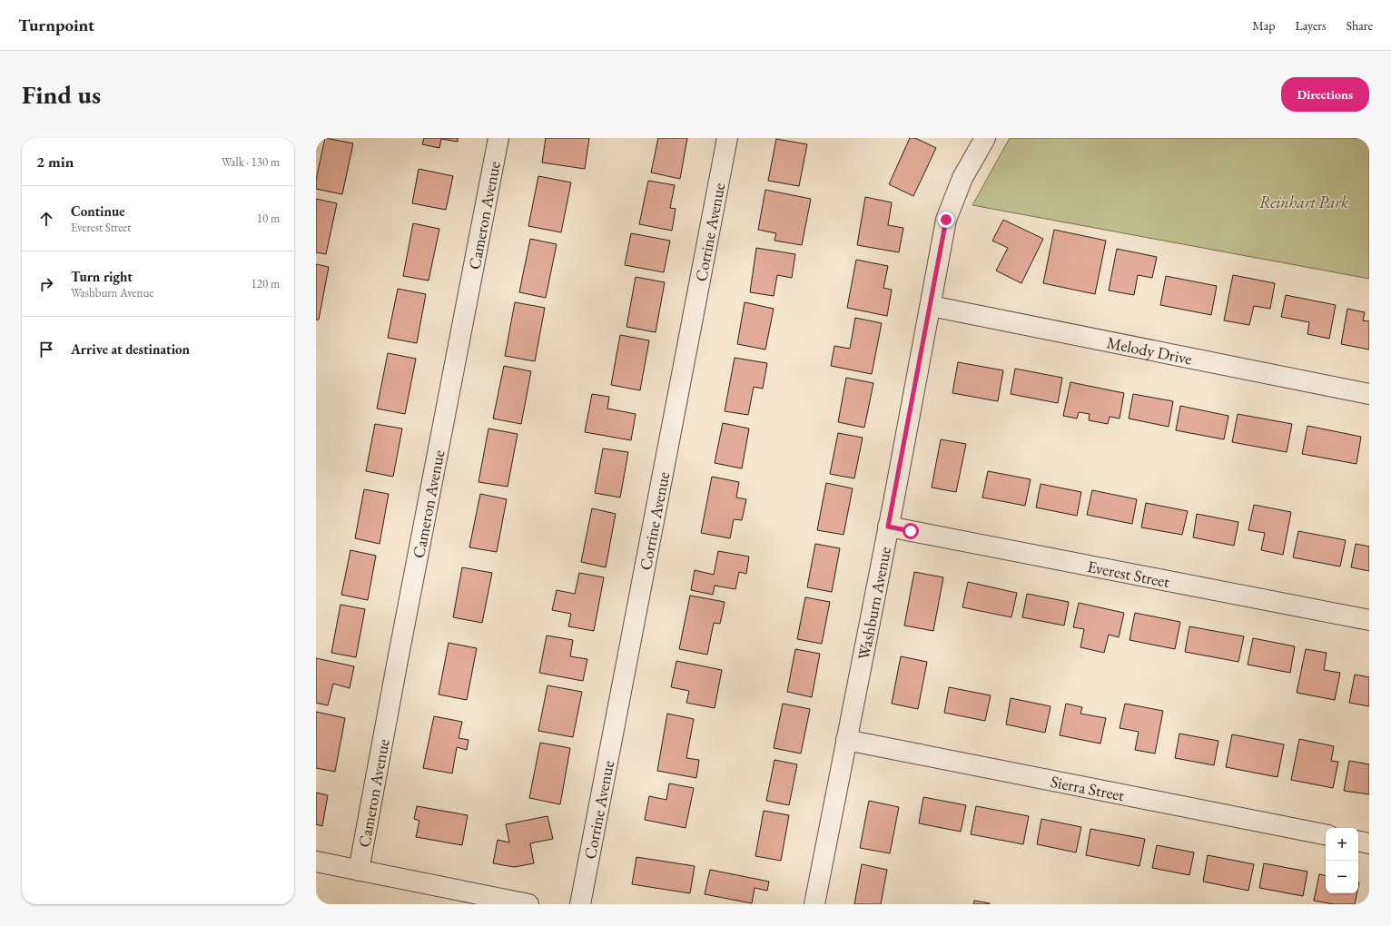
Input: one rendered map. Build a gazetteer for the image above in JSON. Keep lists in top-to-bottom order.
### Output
{
  "streets": {
    "street": [
      "Cameron Avenue",
      "Corrine Avenue",
      "Melody Drive",
      "Everest Street",
      "Washburn Avenue",
      "Sierra Street"
    ]
  },
  "crossings": [
    ["Melody Drive", "Washburn Avenue"],
    ["Everest Street", "Washburn Avenue"],
    ["Washburn Avenue", "Sierra Street"]
  ],
  "parks": ["Reinhart Park"],
  "page": {
    "header": "Turnpoint",
    "nav": ["Map", "Layers", "Share"],
    "buttons": "Directions",
    "title": "Find us",
    "heading": ["2 min", "Walk · 130 m"],
    "list": [
      ["Continue", "Everest Street", "10 m"],
      ["Turn right", "Washburn Avenue", "120 m"],
      "Arrive at destination"
    ],
    "map_buttons": ["+", "−"]
  }
}
